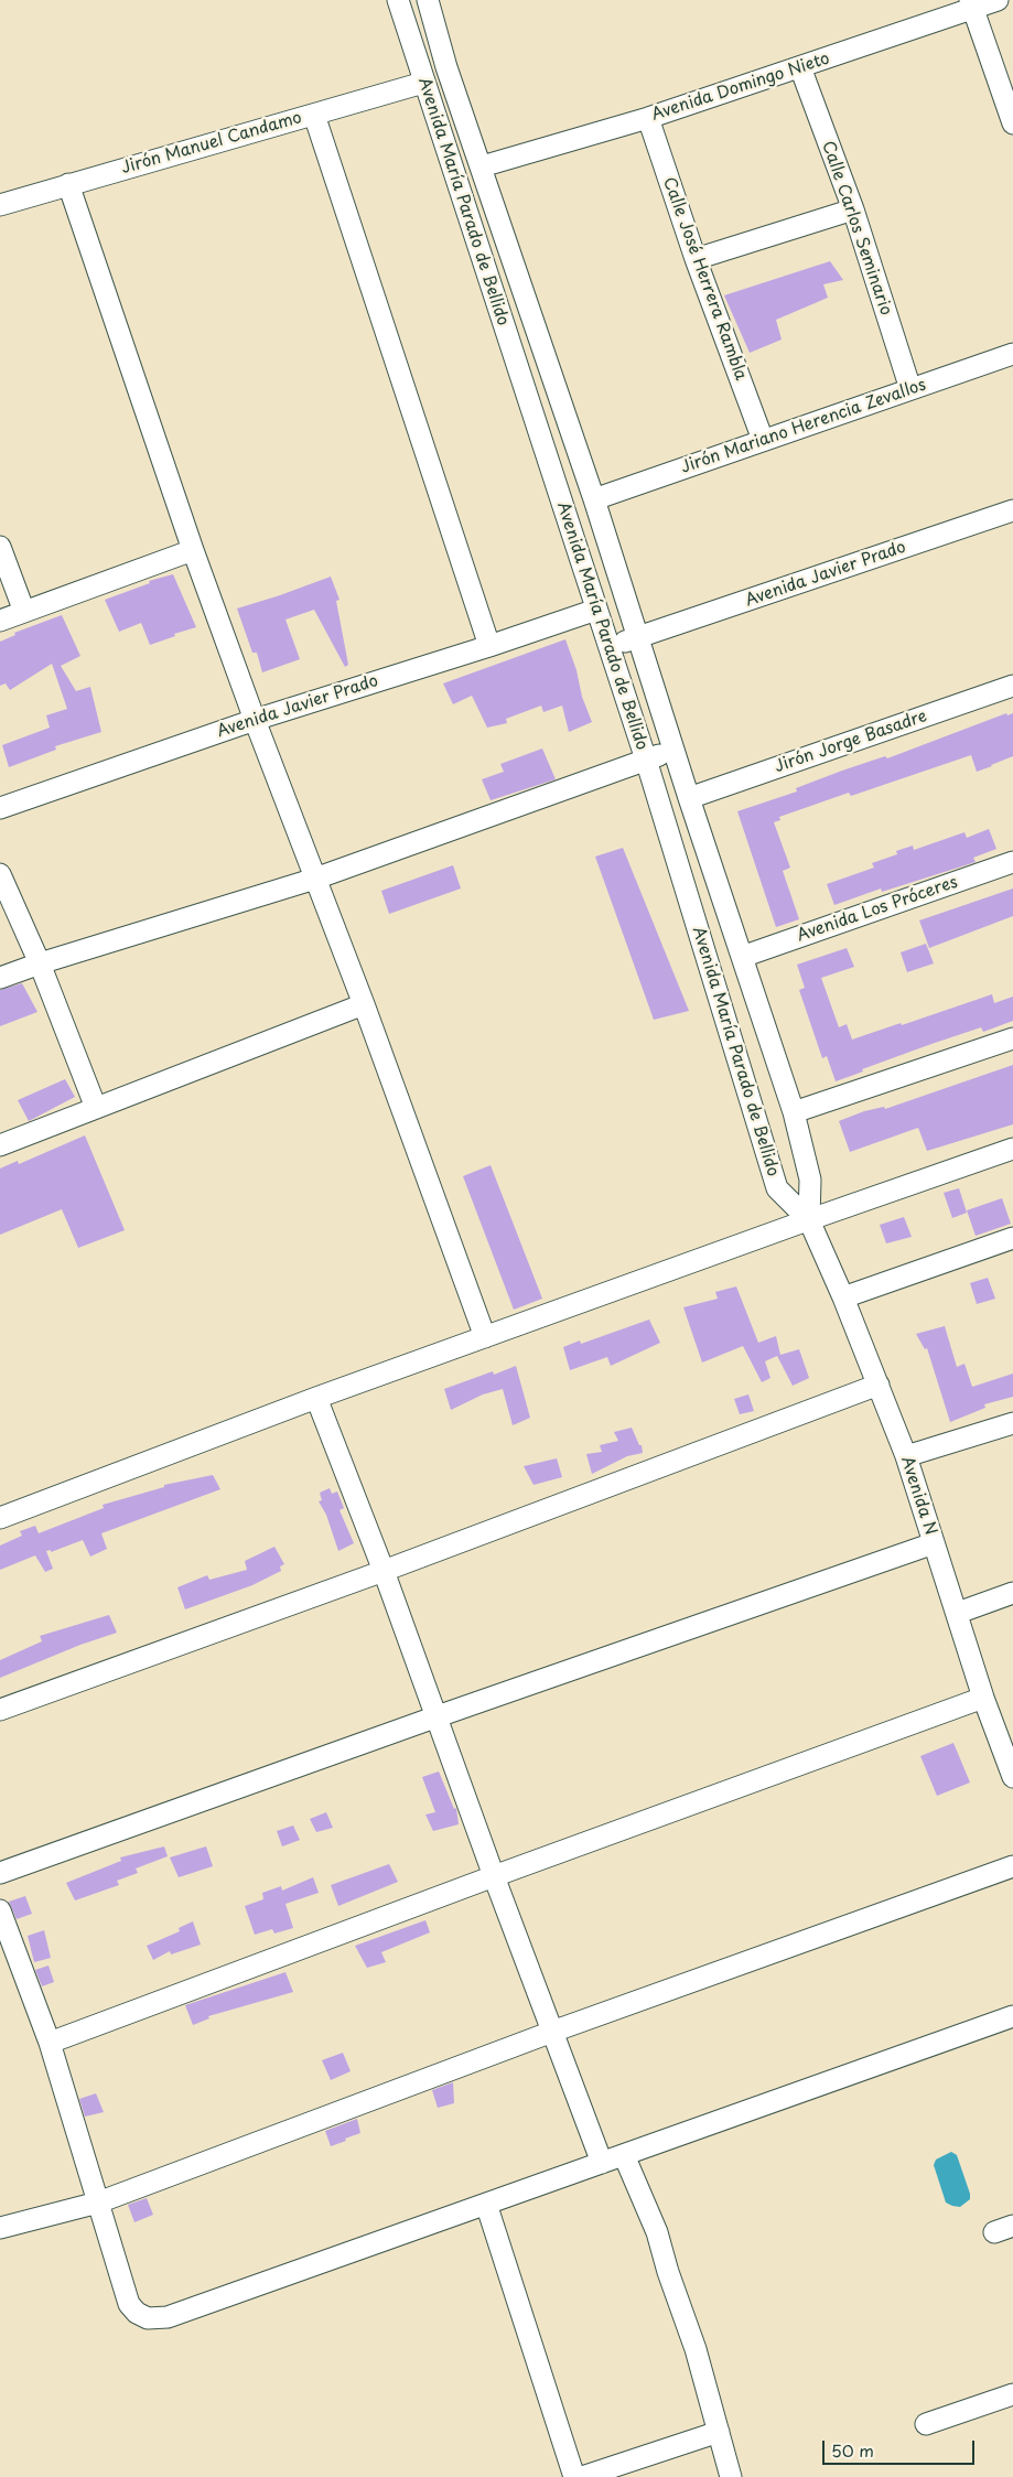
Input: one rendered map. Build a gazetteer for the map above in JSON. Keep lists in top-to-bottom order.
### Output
{
  "streets": {
    "street": [
      "Avenida Domingo Nieto",
      "Jirón Manuel Candamo",
      "Avenida María Parado de Bellido",
      "Calle Carlos Seminario",
      "Calle José Herrera Rambla",
      "Jirón Mariano Herencia Zevallos",
      "Avenida Javier Prado",
      "Jirón Jorge Basadre",
      "Avenida Los Próceres",
      "Avenida N"
    ]
  },
  "crossings": [
    ["Avenida Domingo Nieto", "Avenida María Parado de Bellido"],
    ["Avenida Domingo Nieto", "Calle Carlos Seminario"],
    ["Avenida Domingo Nieto", "Calle José Herrera Rambla"],
    ["Jirón Manuel Candamo", "Avenida María Parado de Bellido"],
    ["Avenida María Parado de Bellido", "Jirón Mariano Herencia Zevallos"],
    ["Avenida María Parado de Bellido", "Avenida Javier Prado"],
    ["Avenida María Parado de Bellido", "Jirón Jorge Basadre"],
    ["Avenida María Parado de Bellido", "Avenida Los Próceres"],
    ["Avenida María Parado de Bellido", "Avenida N"],
    ["Calle Carlos Seminario", "Jirón Mariano Herencia Zevallos"],
    ["Calle José Herrera Rambla", "Jirón Mariano Herencia Zevallos"]
  ],
  "scale_bar": "50 m"
}
